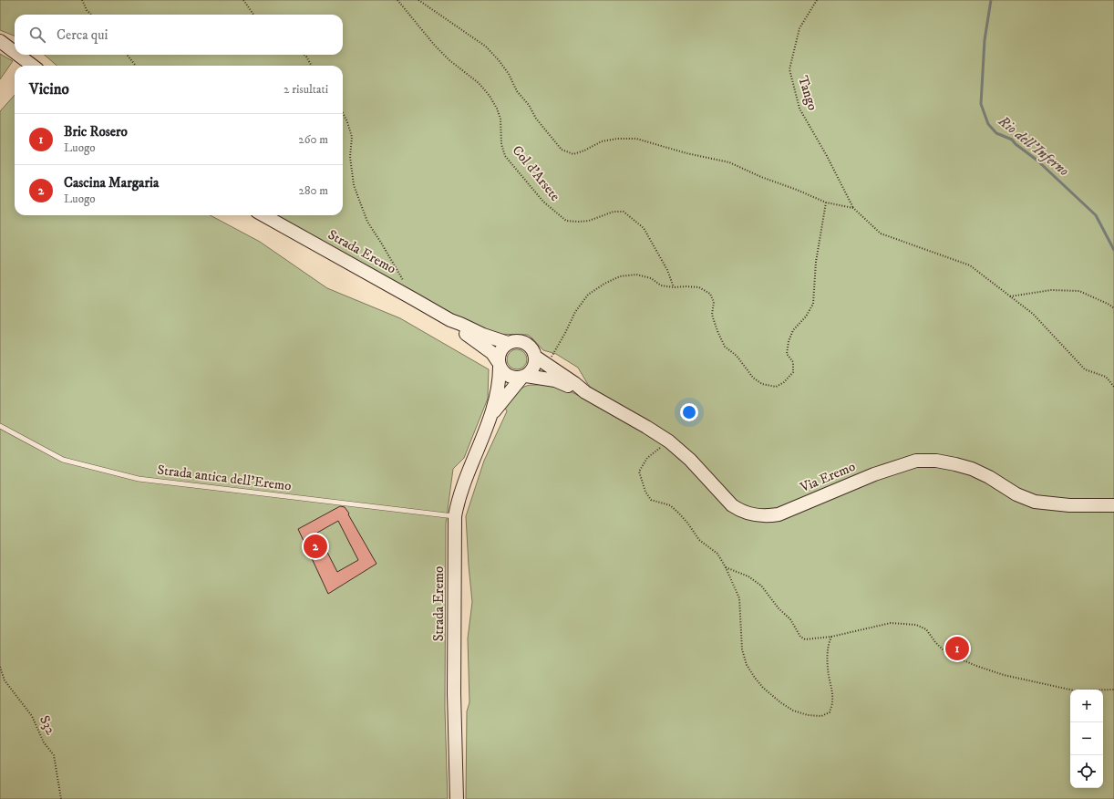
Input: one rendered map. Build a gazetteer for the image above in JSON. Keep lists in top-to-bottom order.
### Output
{
  "streets": {
    "main road": ["Strada Eremo", "Via Eremo"],
    "lane": ["Strada antica dell'Eremo"],
    "path": ["Tango", "Col d'Arsete", "S32"]
  },
  "crossings": [
    ["Strada Eremo", "Via Eremo"],
    ["Strada Eremo", "Strada antica dell'Eremo"]
  ],
  "water": ["Rio dell'Inferno"],
  "page": {
    "search": "Cerca qui",
    "heading": ["Vicino", "2 risultati"],
    "list": [
      {
        "mark": "1",
        "name": "Bric Rosero",
        "note": "Luogo",
        "value": "260 m"
      },
      {
        "mark": "2",
        "name": "Cascina Margaria",
        "note": "Luogo",
        "value": "280 m"
      }
    ],
    "pins": ["2", "1"],
    "map_buttons": ["+", "−"]
  }
}
